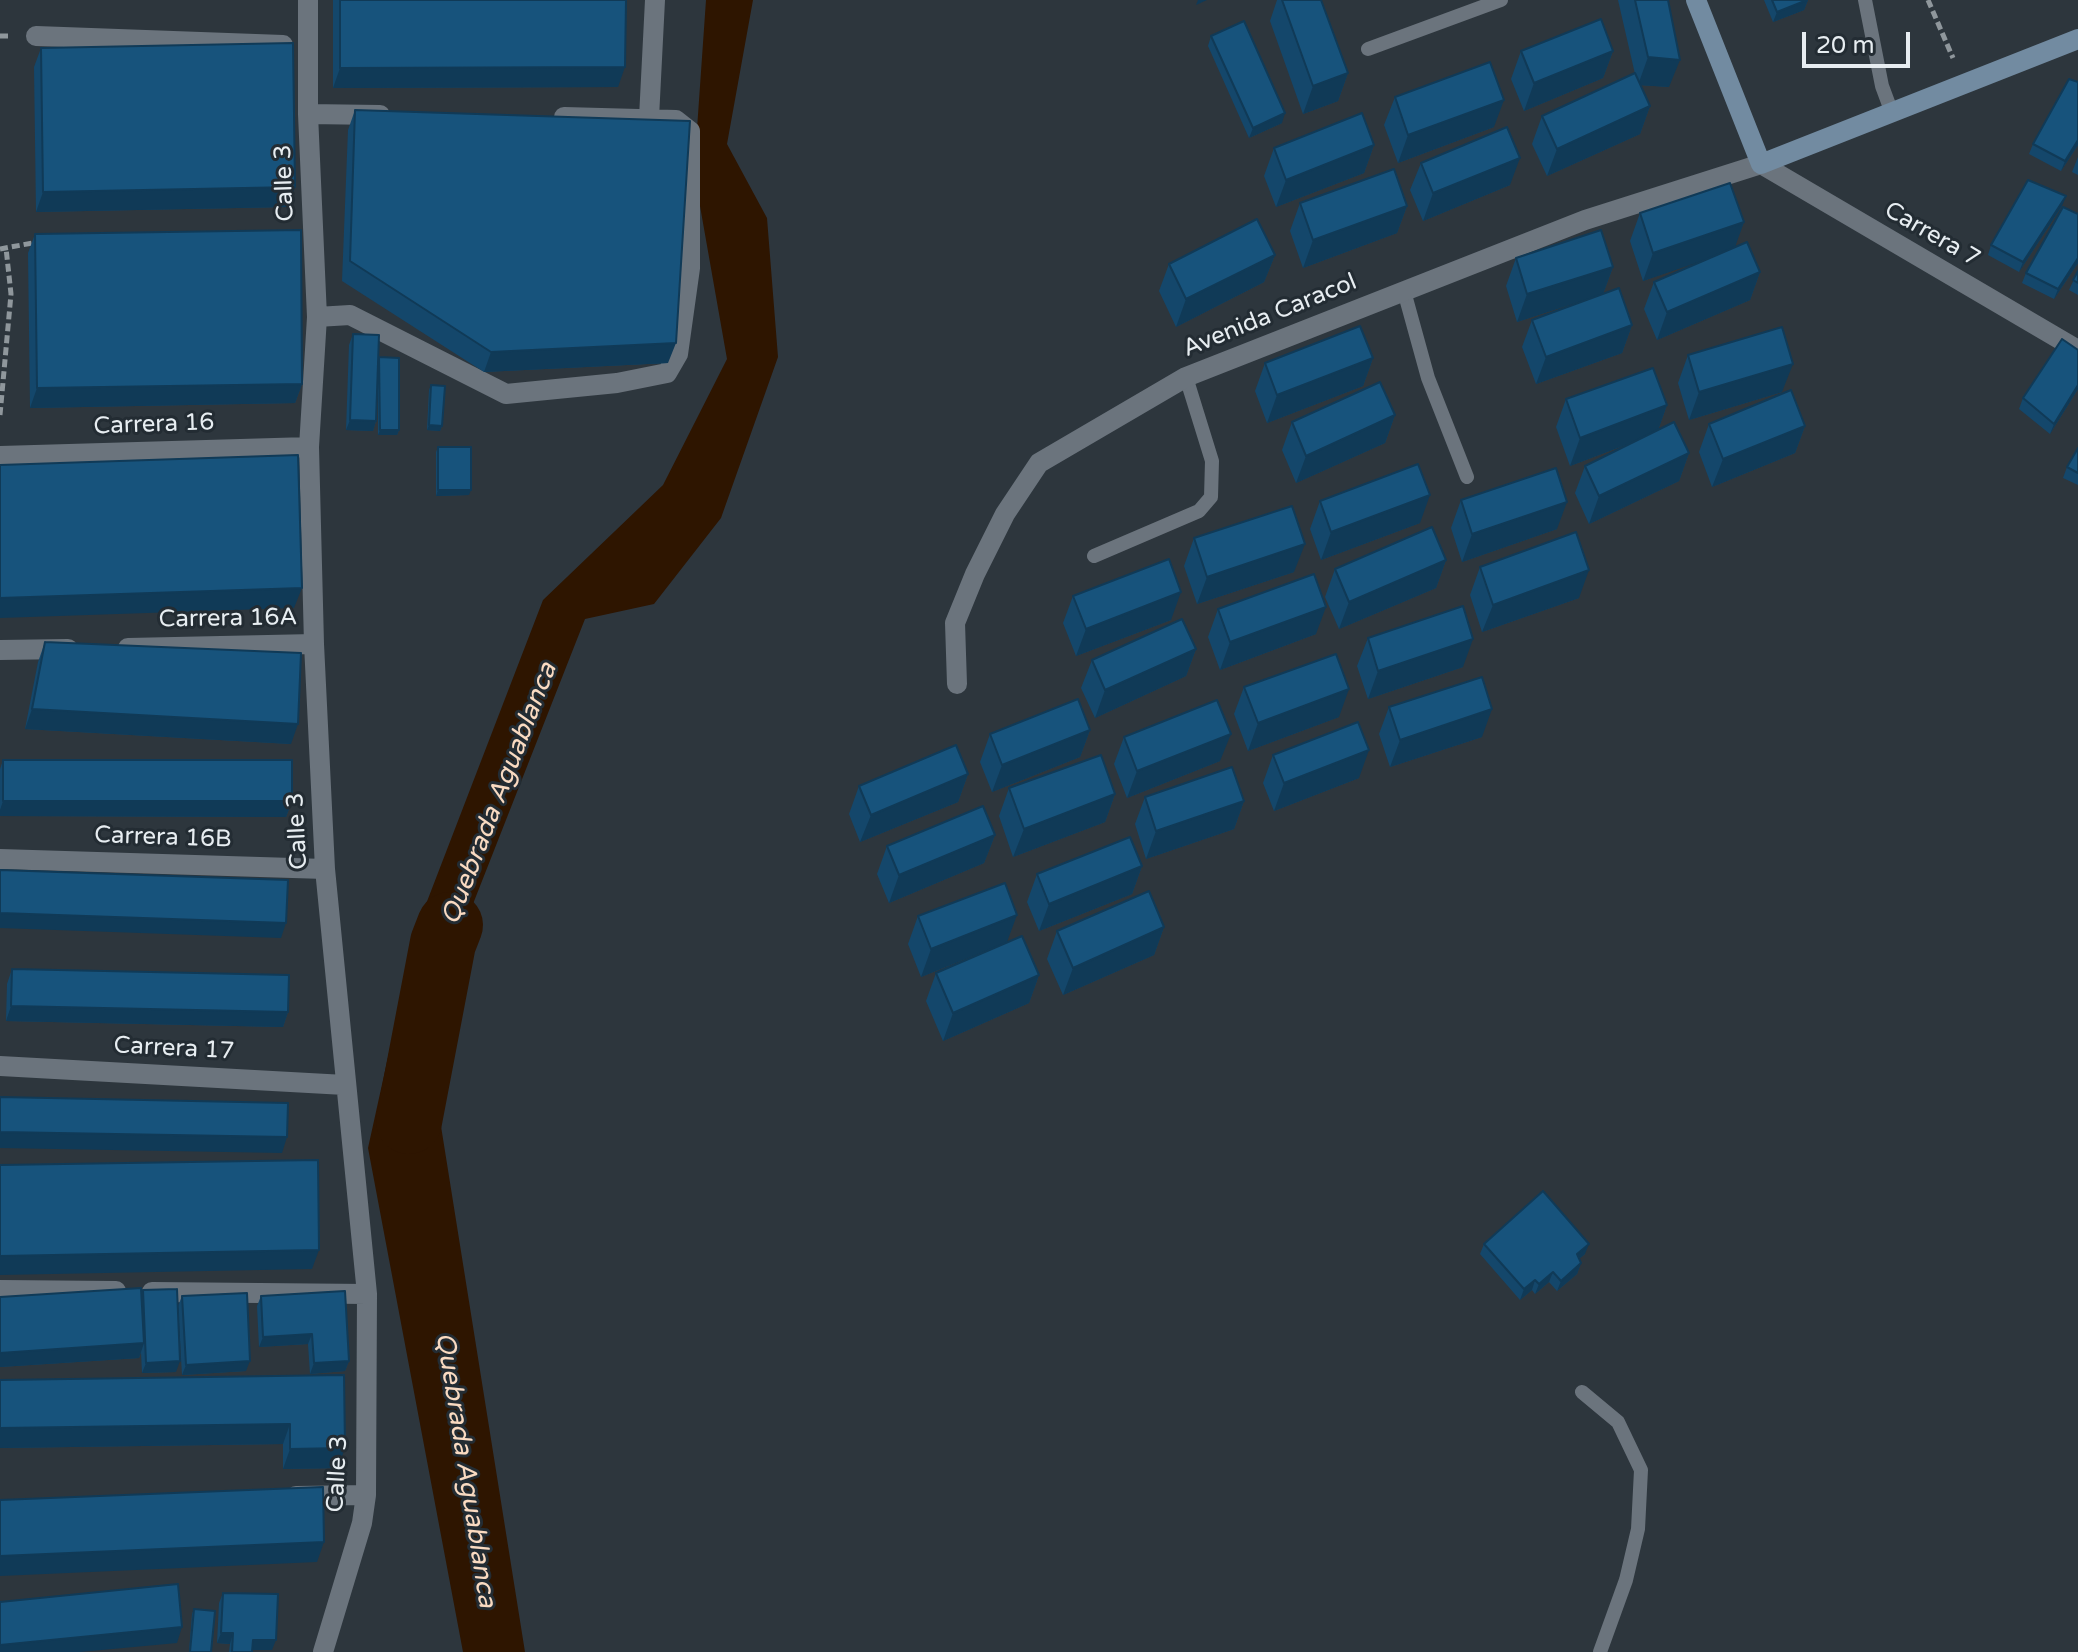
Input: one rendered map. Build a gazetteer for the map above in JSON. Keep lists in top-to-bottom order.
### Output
{
  "streets": {
    "street": [
      "Calle 3",
      "Carrera 7",
      "Avenida Caracol",
      "Carrera 16",
      "Carrera 16A",
      "Carrera 16B",
      "Carrera 17"
    ]
  },
  "crossings": [
    ["Calle 3", "Carrera 16"],
    ["Calle 3", "Carrera 16A"],
    ["Calle 3", "Carrera 16B"],
    ["Calle 3", "Carrera 17"],
    ["Carrera 7", "Avenida Caracol"]
  ],
  "water": ["Quebrada Aguablanca"],
  "scale_bar": "20 m"
}
